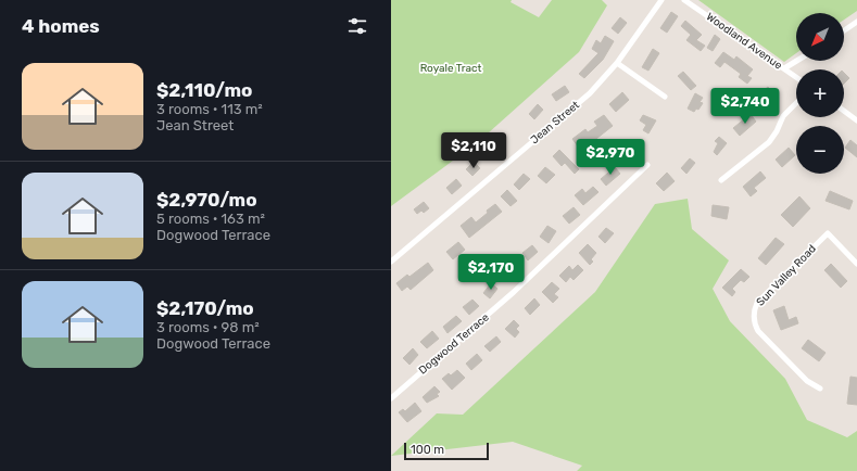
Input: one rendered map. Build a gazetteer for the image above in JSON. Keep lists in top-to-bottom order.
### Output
{
  "streets": {
    "street": [
      "Woodland Avenue",
      "Jean Street",
      "Sun Valley Road",
      "Dogwood Terrace"
    ]
  },
  "parks": ["Royale Tract"],
  "scale_bar": "100 m",
  "north": "bottom left",
  "page": {
    "heading": "4 homes",
    "map_buttons": ["+", "−"],
    "list": [
      {
        "name": "$2,110/mo",
        "note": "3 rooms · 113 m² · Jean Street"
      },
      {
        "name": "$2,970/mo",
        "note": "5 rooms · 163 m² · Dogwood Terrace"
      },
      {
        "name": "$2,170/mo",
        "note": "3 rooms · 98 m² · Dogwood Terrace"
      }
    ],
    "price": [
      "$2,740",
      "$2,110",
      "$2,970",
      "$2,170"
    ],
    "scale": "100 m"
  }
}
